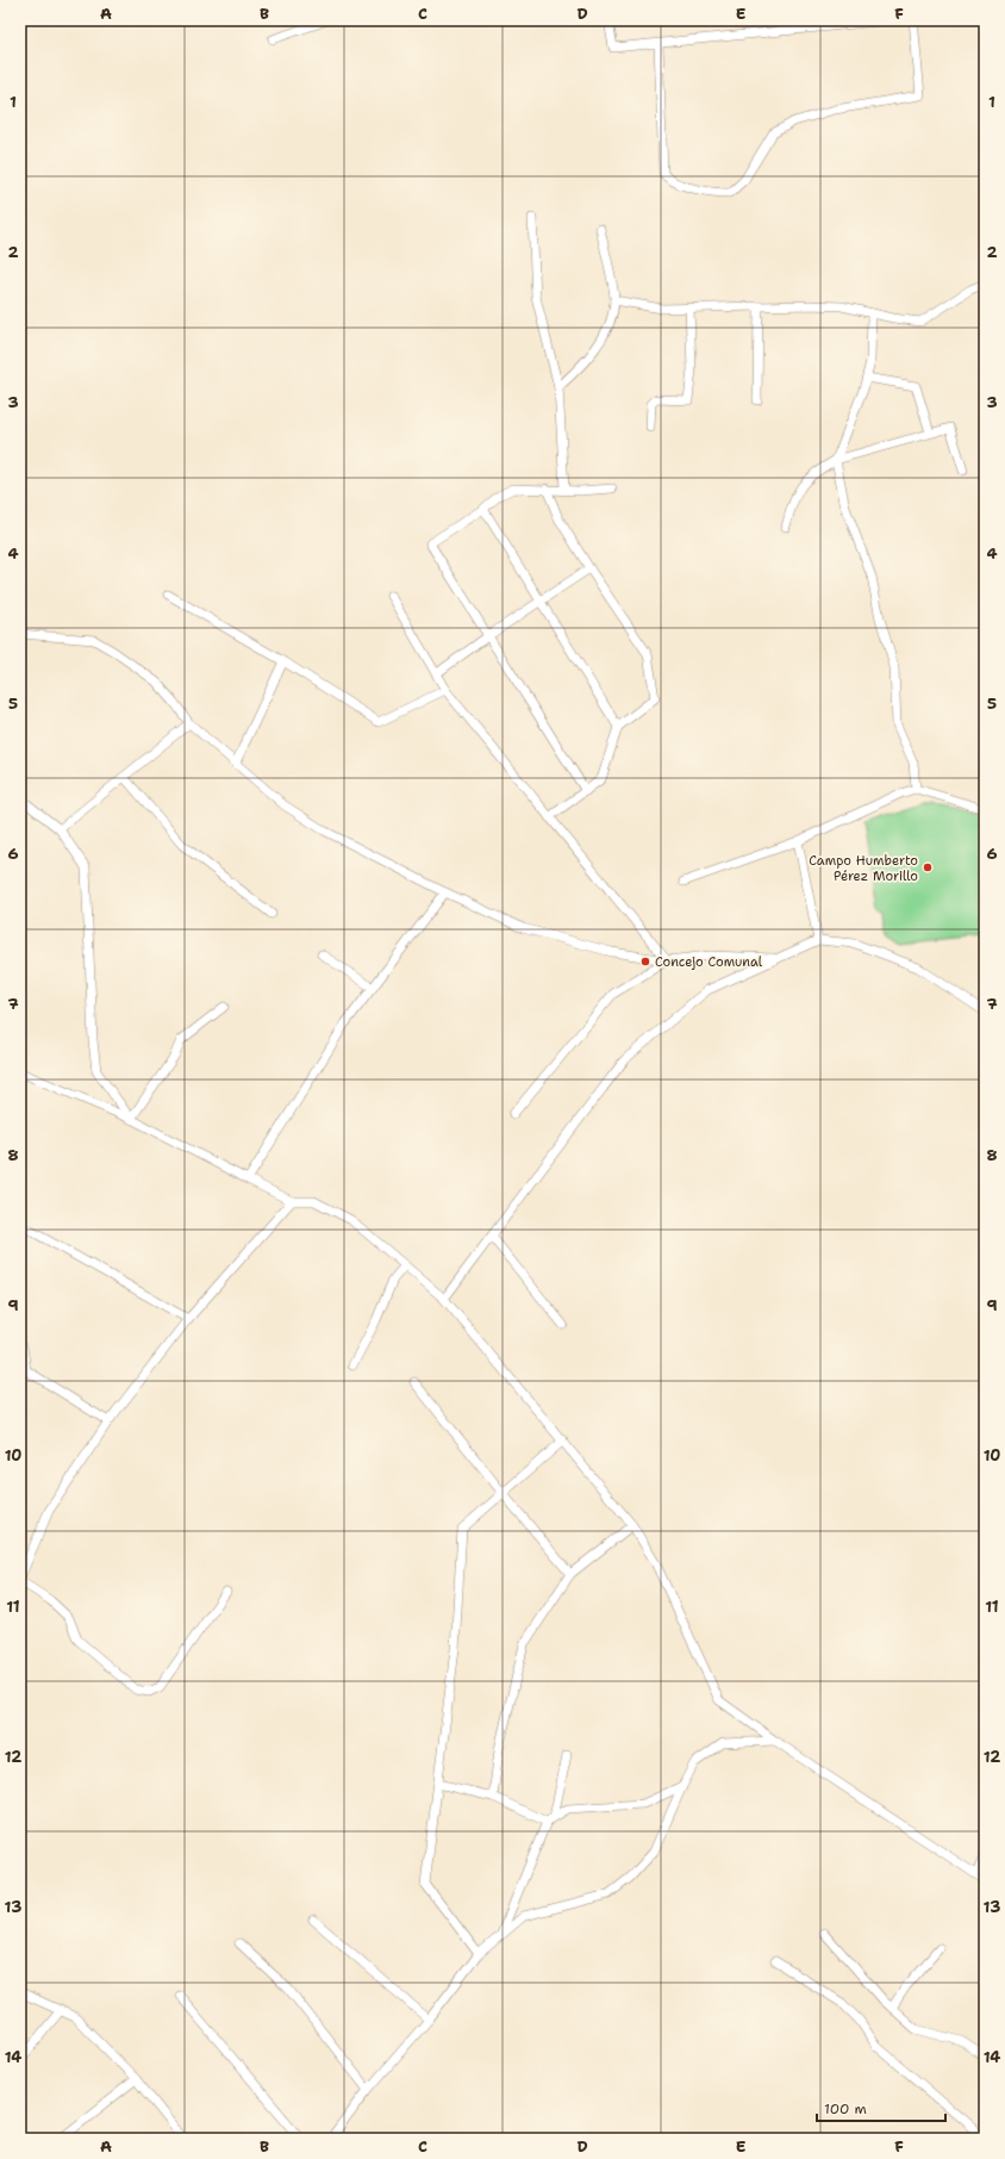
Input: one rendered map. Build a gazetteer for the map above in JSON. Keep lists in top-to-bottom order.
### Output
{
  "places": ["Campo Humberto Pérez Morillo", "Concejo Comunal"],
  "scale_bar": "100 m",
  "grid": {
    "columns": [
      "A",
      "B",
      "C",
      "D",
      "E",
      "F"
    ],
    "rows": [
      "1",
      "2",
      "3",
      "4",
      "5",
      "6",
      "7",
      "8",
      "9",
      "10",
      "11",
      "12",
      "13",
      "14"
    ]
  }
}
